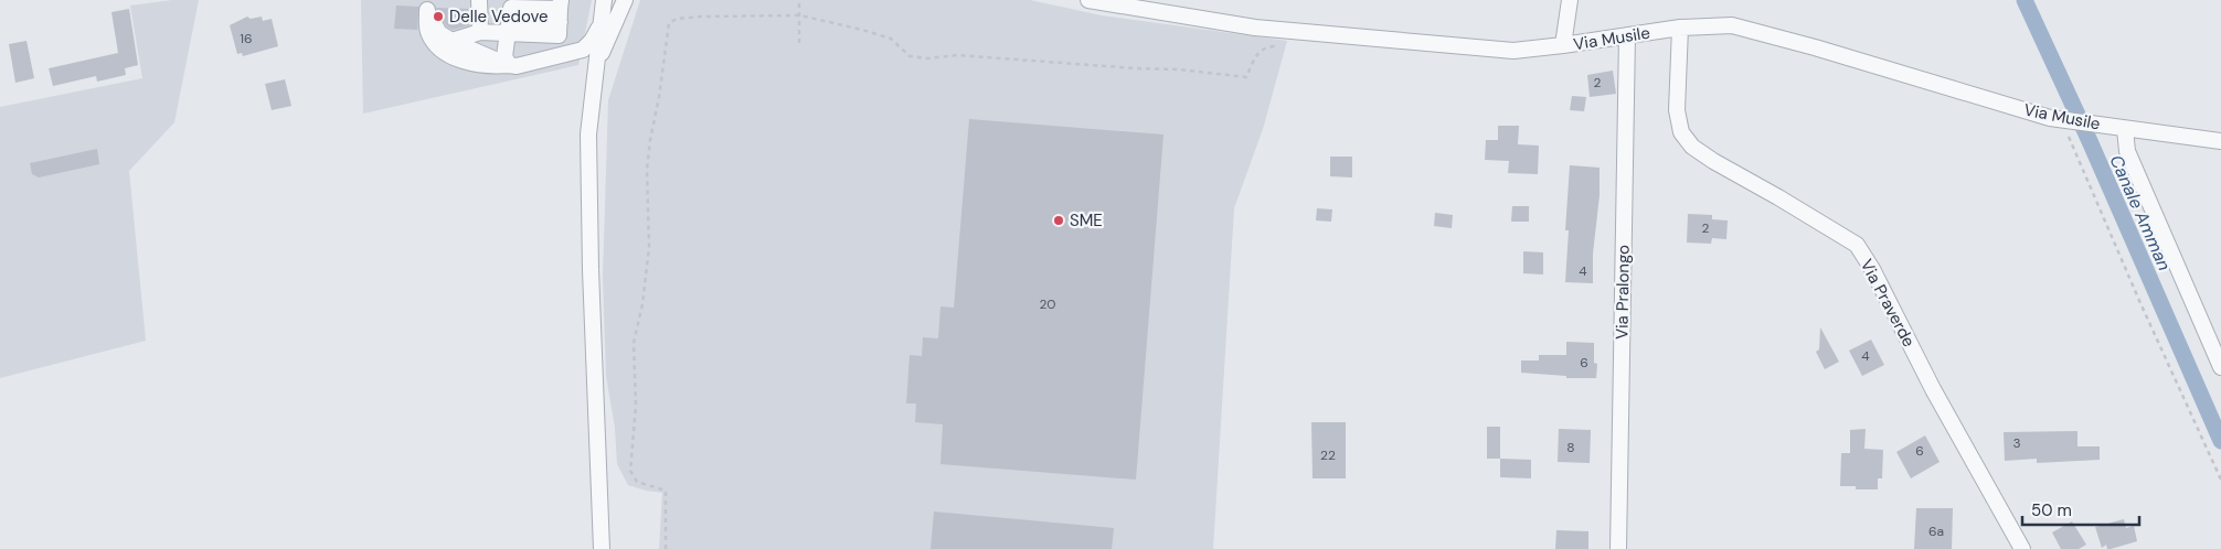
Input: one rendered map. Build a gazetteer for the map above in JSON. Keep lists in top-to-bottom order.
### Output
{
  "streets": {
    "street": ["Via Musile", "Via Pralongo", "Via Praverde"]
  },
  "crossings": [
    ["Via Musile", "Via Pralongo"],
    ["Via Musile", "Via Praverde"]
  ],
  "water": ["Canale Amman"],
  "places": ["Delle Vedove", "SME"],
  "house_numbers": [
    "16",
    "2",
    "2",
    "4",
    "20",
    "4",
    "6",
    "3",
    "8",
    "6",
    "22",
    "6a"
  ],
  "scale_bar": "50 m"
}
